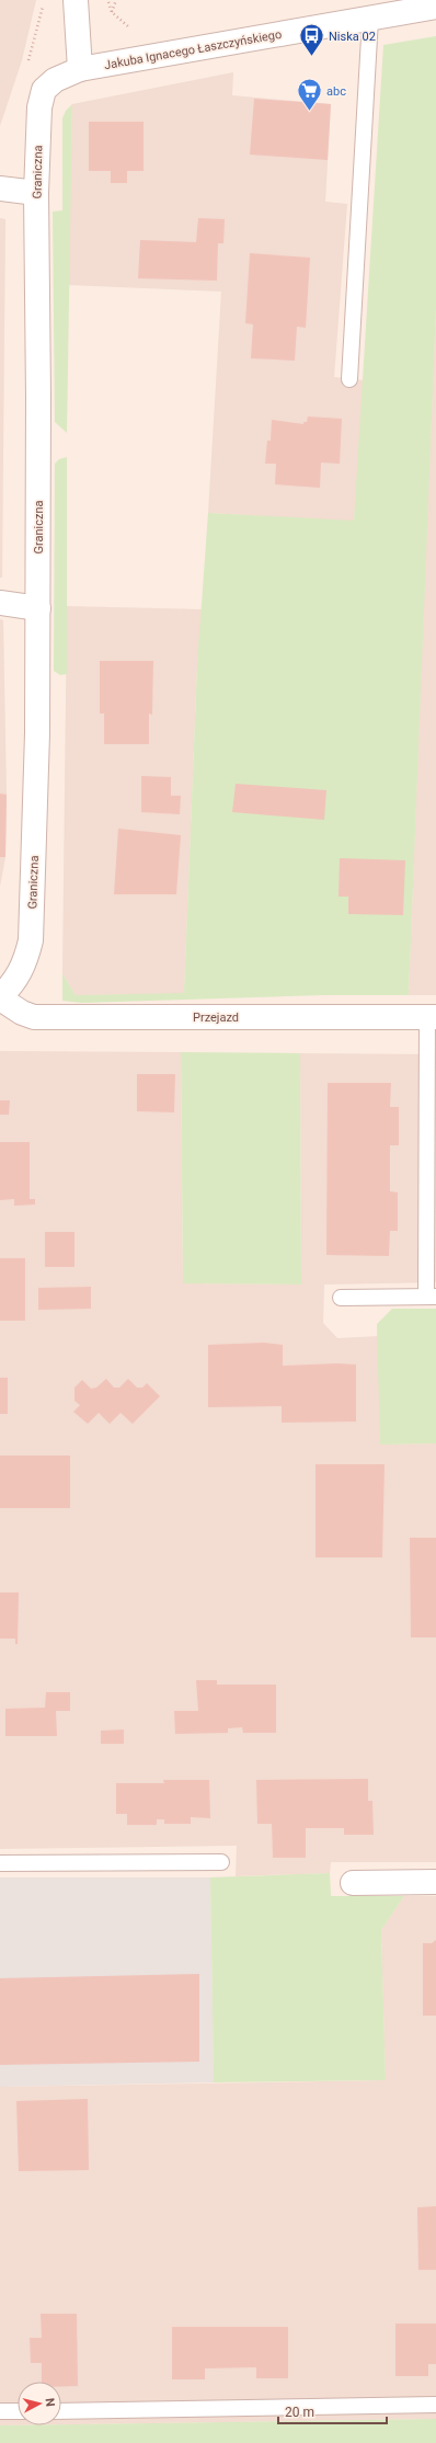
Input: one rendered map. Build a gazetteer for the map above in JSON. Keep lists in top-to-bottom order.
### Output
{
  "streets": {
    "street": ["Jakuba Ignacego Łaszczyńskiego", "Graniczna", "Przejazd"]
  },
  "crossings": [
    ["Jakuba Ignacego Łaszczyńskiego", "Graniczna"],
    ["Graniczna", "Przejazd"]
  ],
  "places": {
    "bus stop": ["Niska 02"],
    "supermarket": ["abc"]
  },
  "scale_bar": "20 m",
  "north": "right"
}
